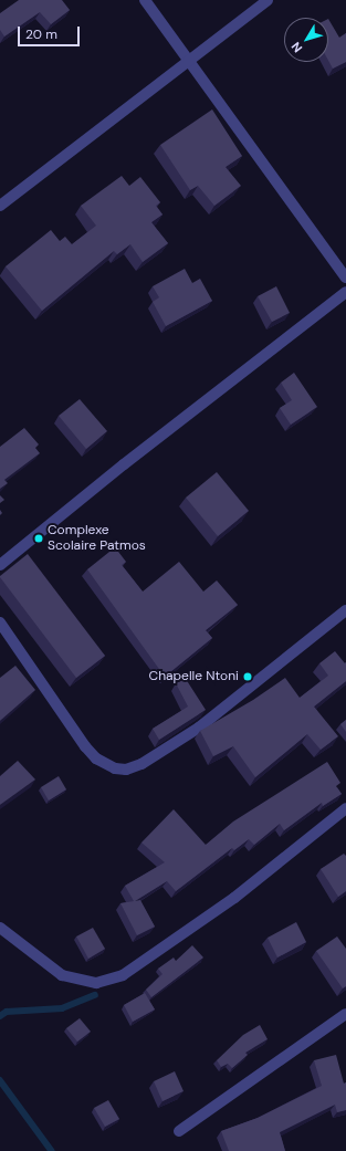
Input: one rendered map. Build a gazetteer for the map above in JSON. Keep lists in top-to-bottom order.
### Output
{
  "places": ["Complexe Scolaire Patmos", "Chapelle Ntoni"],
  "scale_bar": "20 m",
  "north": "bottom left"
}
